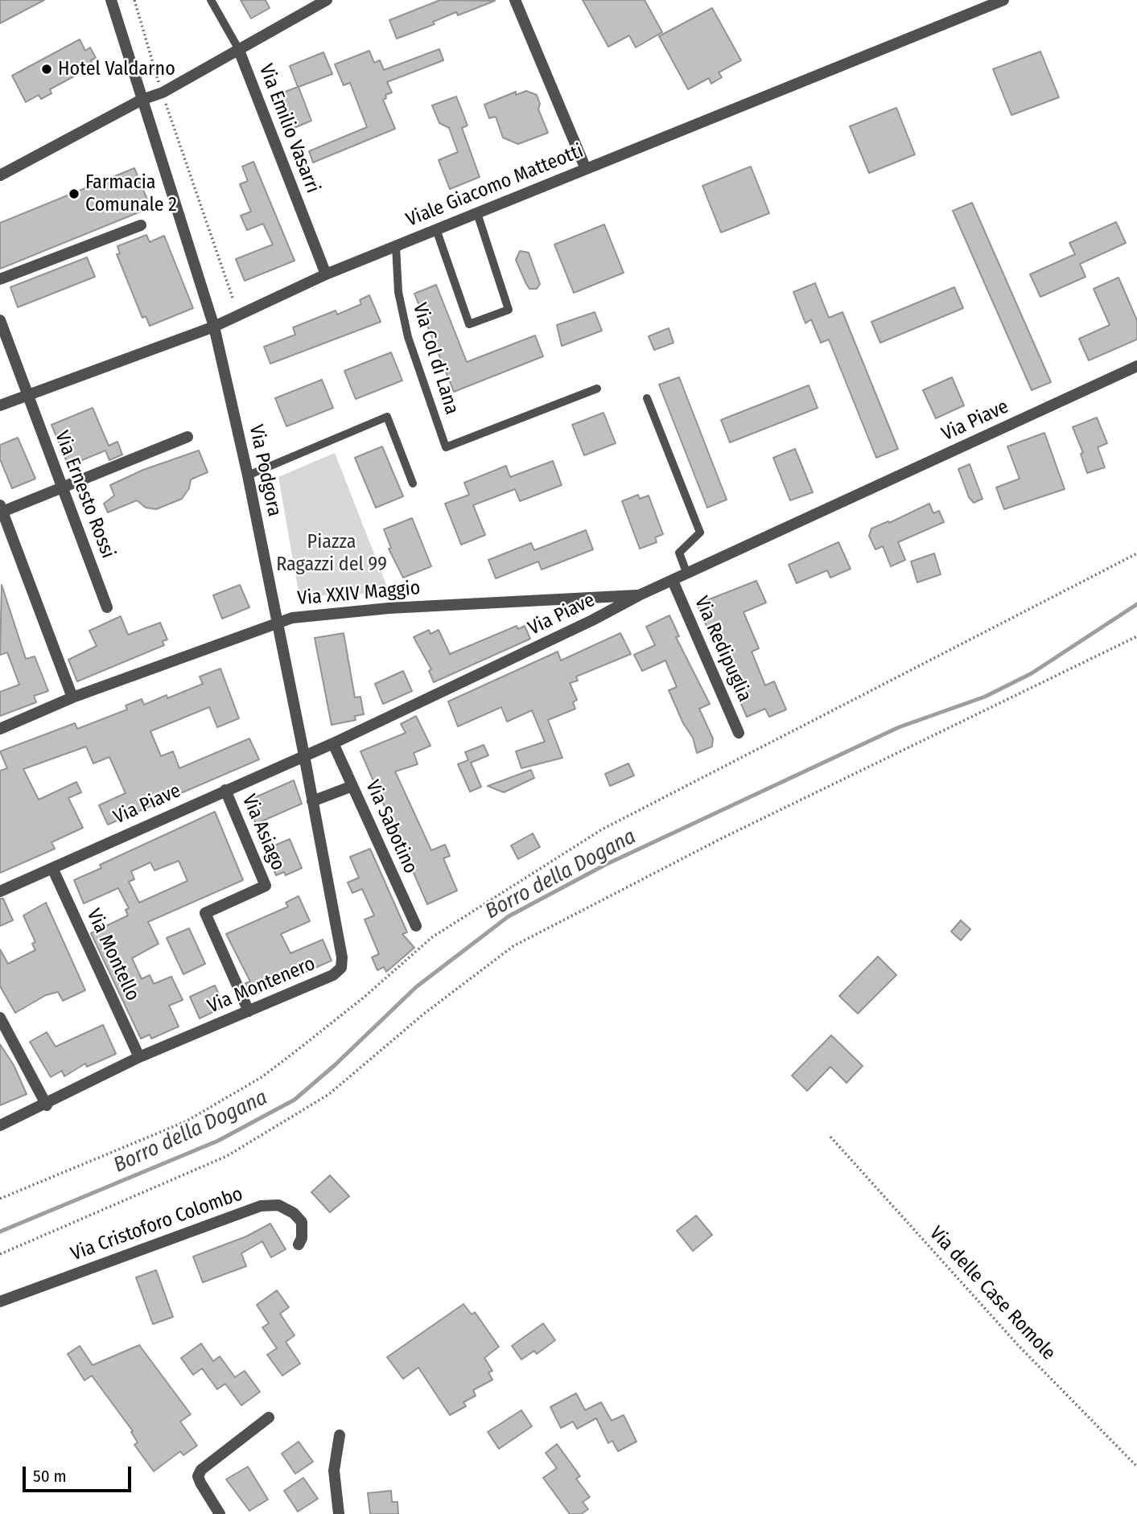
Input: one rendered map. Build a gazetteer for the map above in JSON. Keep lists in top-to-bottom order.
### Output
{
  "streets": {
    "street": [
      "Via Emilio Vasarri",
      "Viale Giacomo Matteotti",
      "Via Piave",
      "Via Podgora",
      "Via Ernesto Rossi",
      "Via XXIV Maggio",
      "Via Redipuglia",
      "Via Sabotino",
      "Via Asiago",
      "Via Montello",
      "Via Montenero",
      "Via Cristoforo Colombo"
    ],
    "lane": ["Via Col di Lana"],
    "path": ["Via delle Case Romole"]
  },
  "crossings": [
    ["Via Emilio Vasarri", "Viale Giacomo Matteotti"],
    ["Viale Giacomo Matteotti", "Via Col di Lana"],
    ["Viale Giacomo Matteotti", "Via Podgora"],
    ["Viale Giacomo Matteotti", "Via Ernesto Rossi"],
    ["Via Piave", "Via Podgora"],
    ["Via Piave", "Via XXIV Maggio"],
    ["Via Piave", "Via Redipuglia"],
    ["Via Piave", "Via Sabotino"],
    ["Via Piave", "Via Asiago"],
    ["Via Piave", "Via Montello"],
    ["Via Piave", "Via Montenero"],
    ["Via Podgora", "Via XXIV Maggio"],
    ["Via Podgora", "Via Montenero"],
    ["Via Asiago", "Via Montenero"],
    ["Via Montello", "Via Montenero"]
  ],
  "water": ["Borro della Dogana"],
  "parks": ["Piazza Ragazzi del 99"],
  "places": ["Hotel Valdarno", "Farmacia Comunale 2"],
  "scale_bar": "50 m"
}
